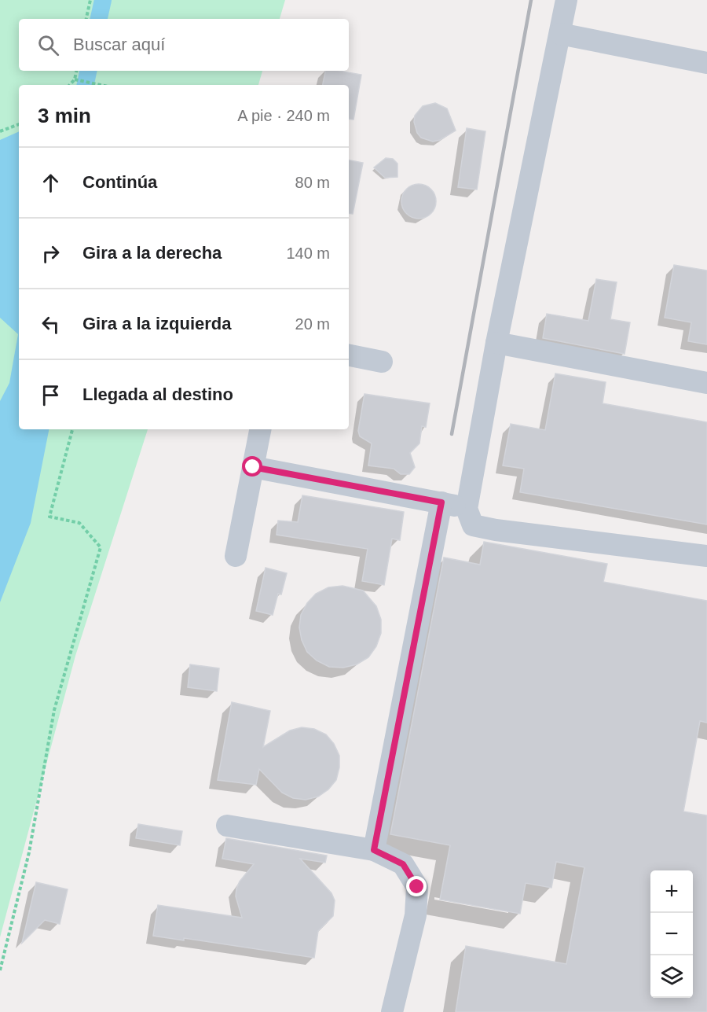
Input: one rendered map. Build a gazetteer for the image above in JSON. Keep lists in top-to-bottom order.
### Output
{
  "page": {
    "search": "Buscar aquí",
    "heading": ["3 min", "A pie · 240 m"],
    "list": [
      ["Continúa", "80 m"],
      ["Gira a la derecha", "140 m"],
      ["Gira a la izquierda", "20 m"],
      "Llegada al destino"
    ],
    "map_buttons": ["+", "−"]
  }
}
